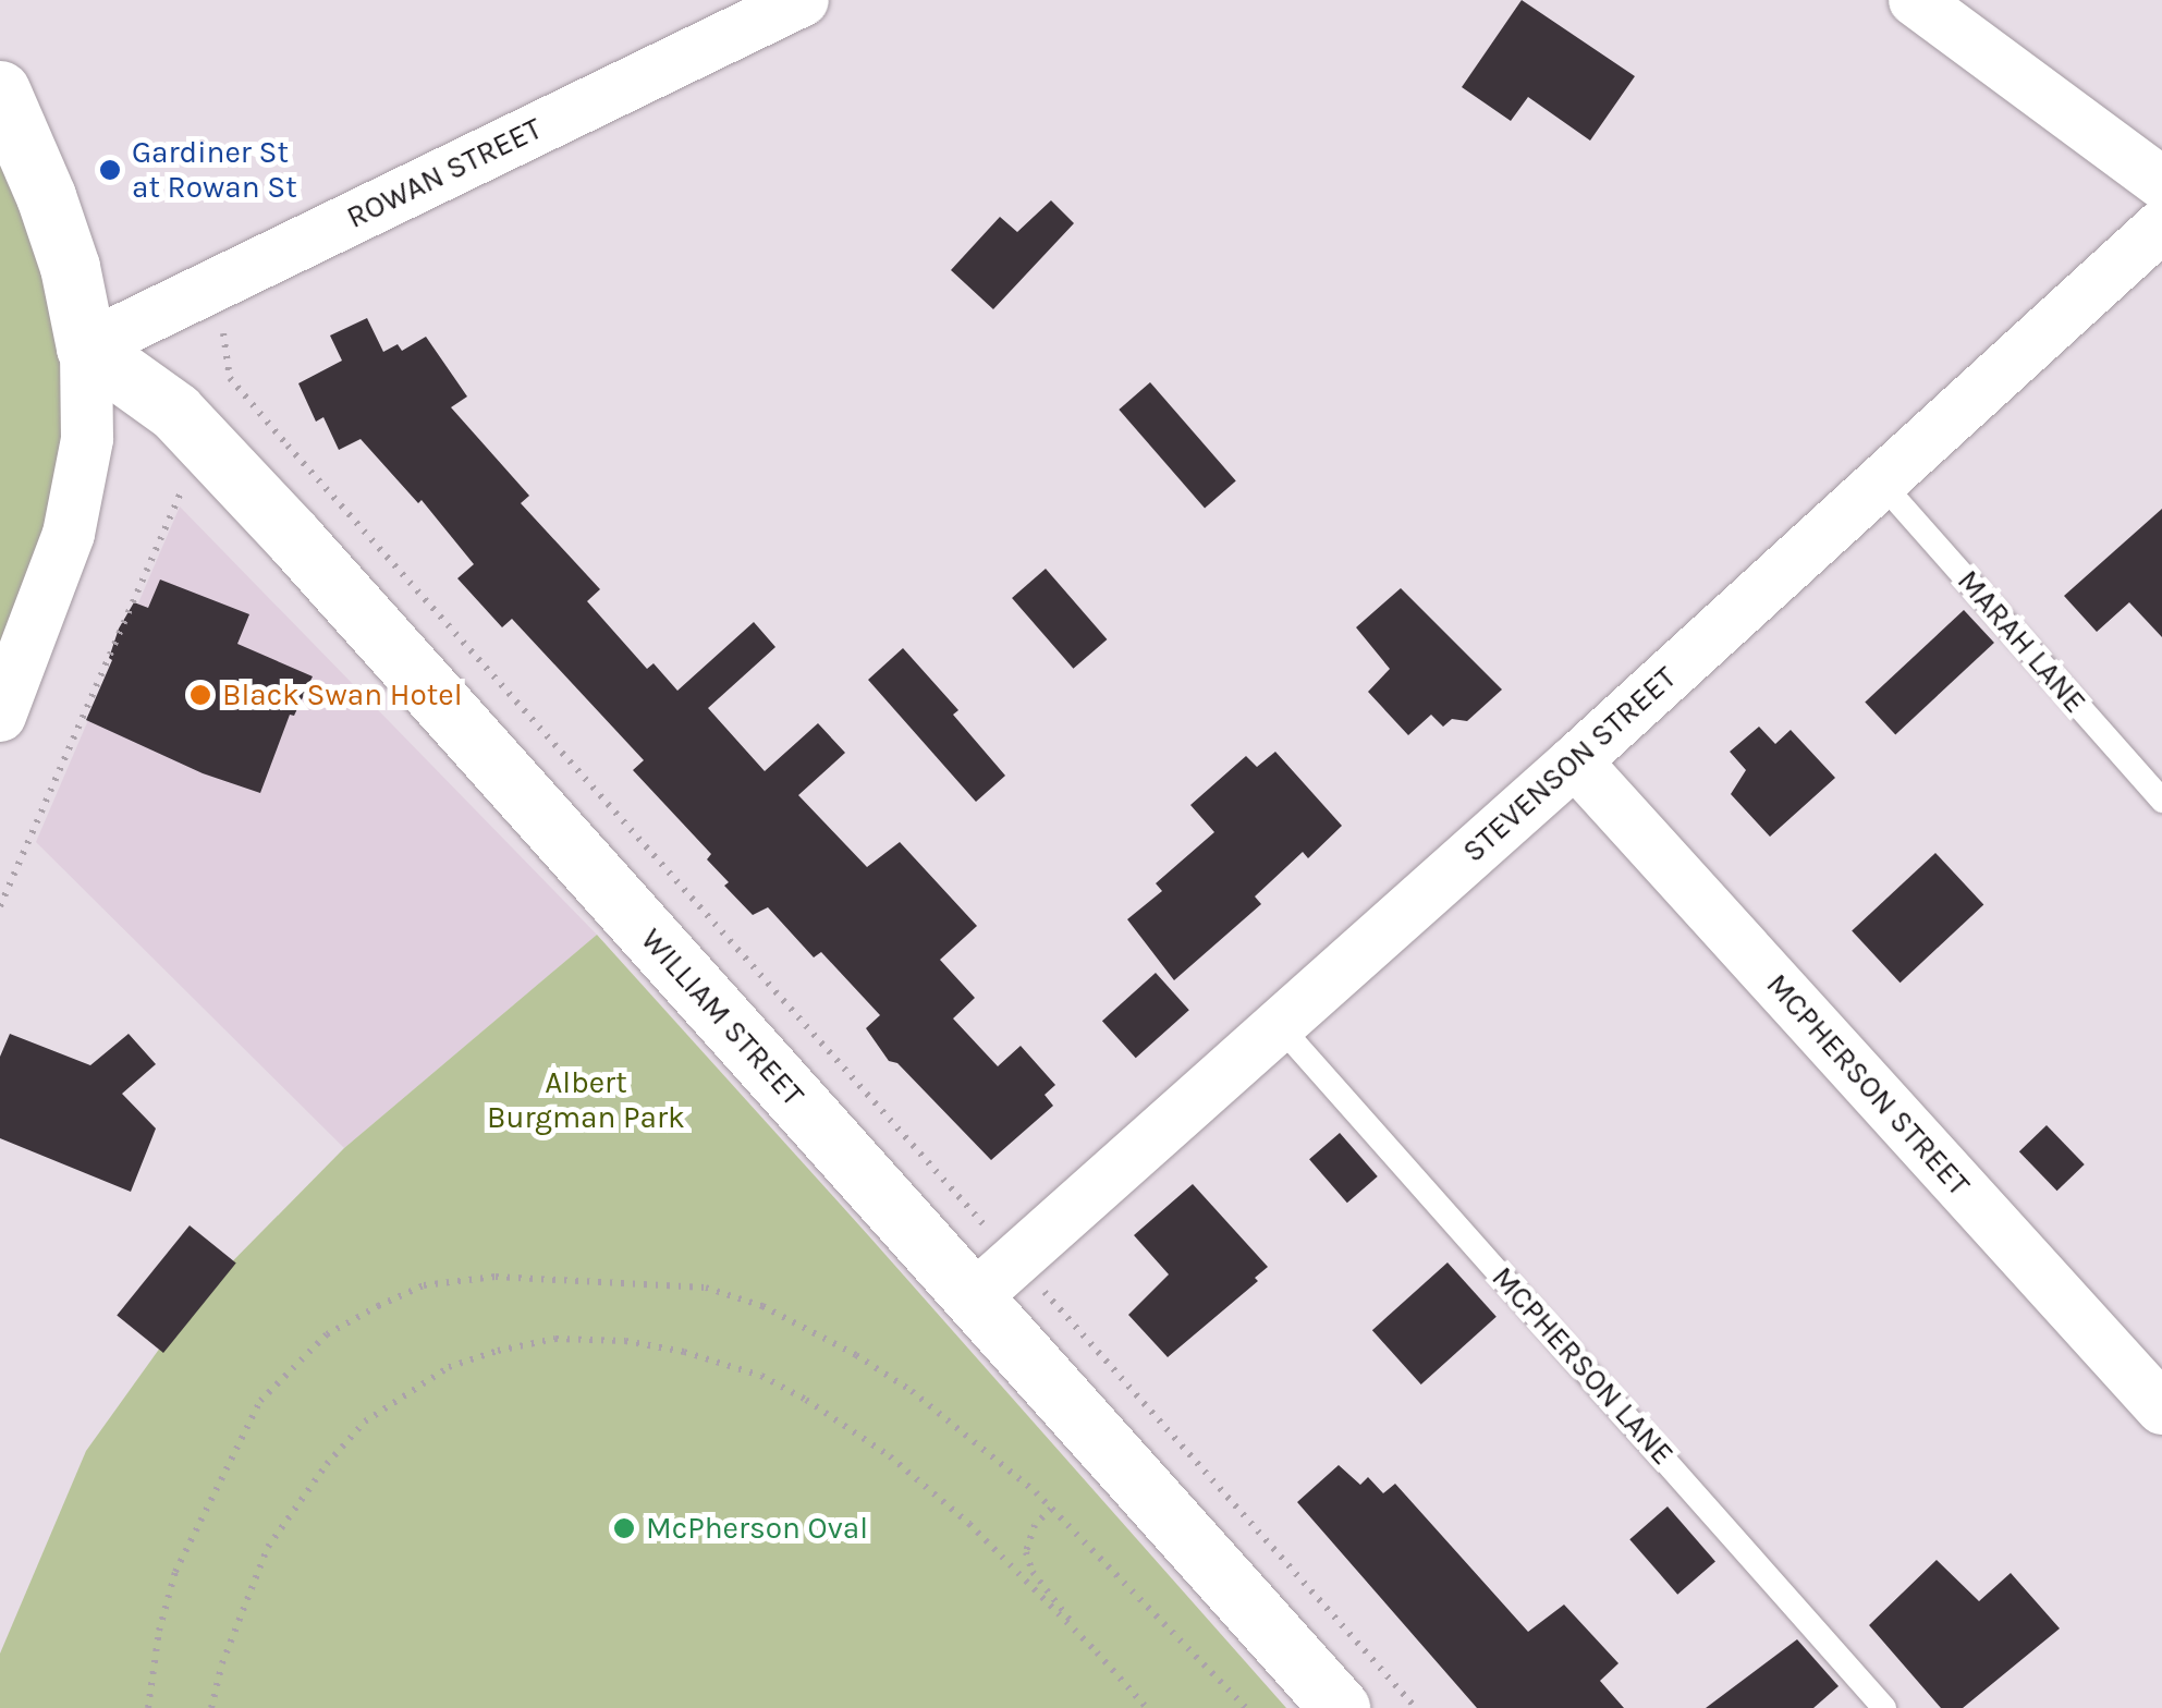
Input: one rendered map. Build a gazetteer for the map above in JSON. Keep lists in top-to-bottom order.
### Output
{
  "streets": {
    "street": [
      "ROWAN STREET",
      "STEVENSON STREET",
      "WILLIAM STREET",
      "MCPHERSON STREET"
    ],
    "lane": ["MARAH LANE", "MCPHERSON LANE"]
  },
  "crossings": [
    ["ROWAN STREET", "WILLIAM STREET"],
    ["MARAH LANE", "STEVENSON STREET"],
    ["STEVENSON STREET", "WILLIAM STREET"],
    ["STEVENSON STREET", "MCPHERSON STREET"],
    ["STEVENSON STREET", "MCPHERSON LANE"]
  ],
  "parks": ["Albert Burgman Park"],
  "places": ["Gardiner St at Rowan St", "Black Swan Hotel", "McPherson Oval"]
}
